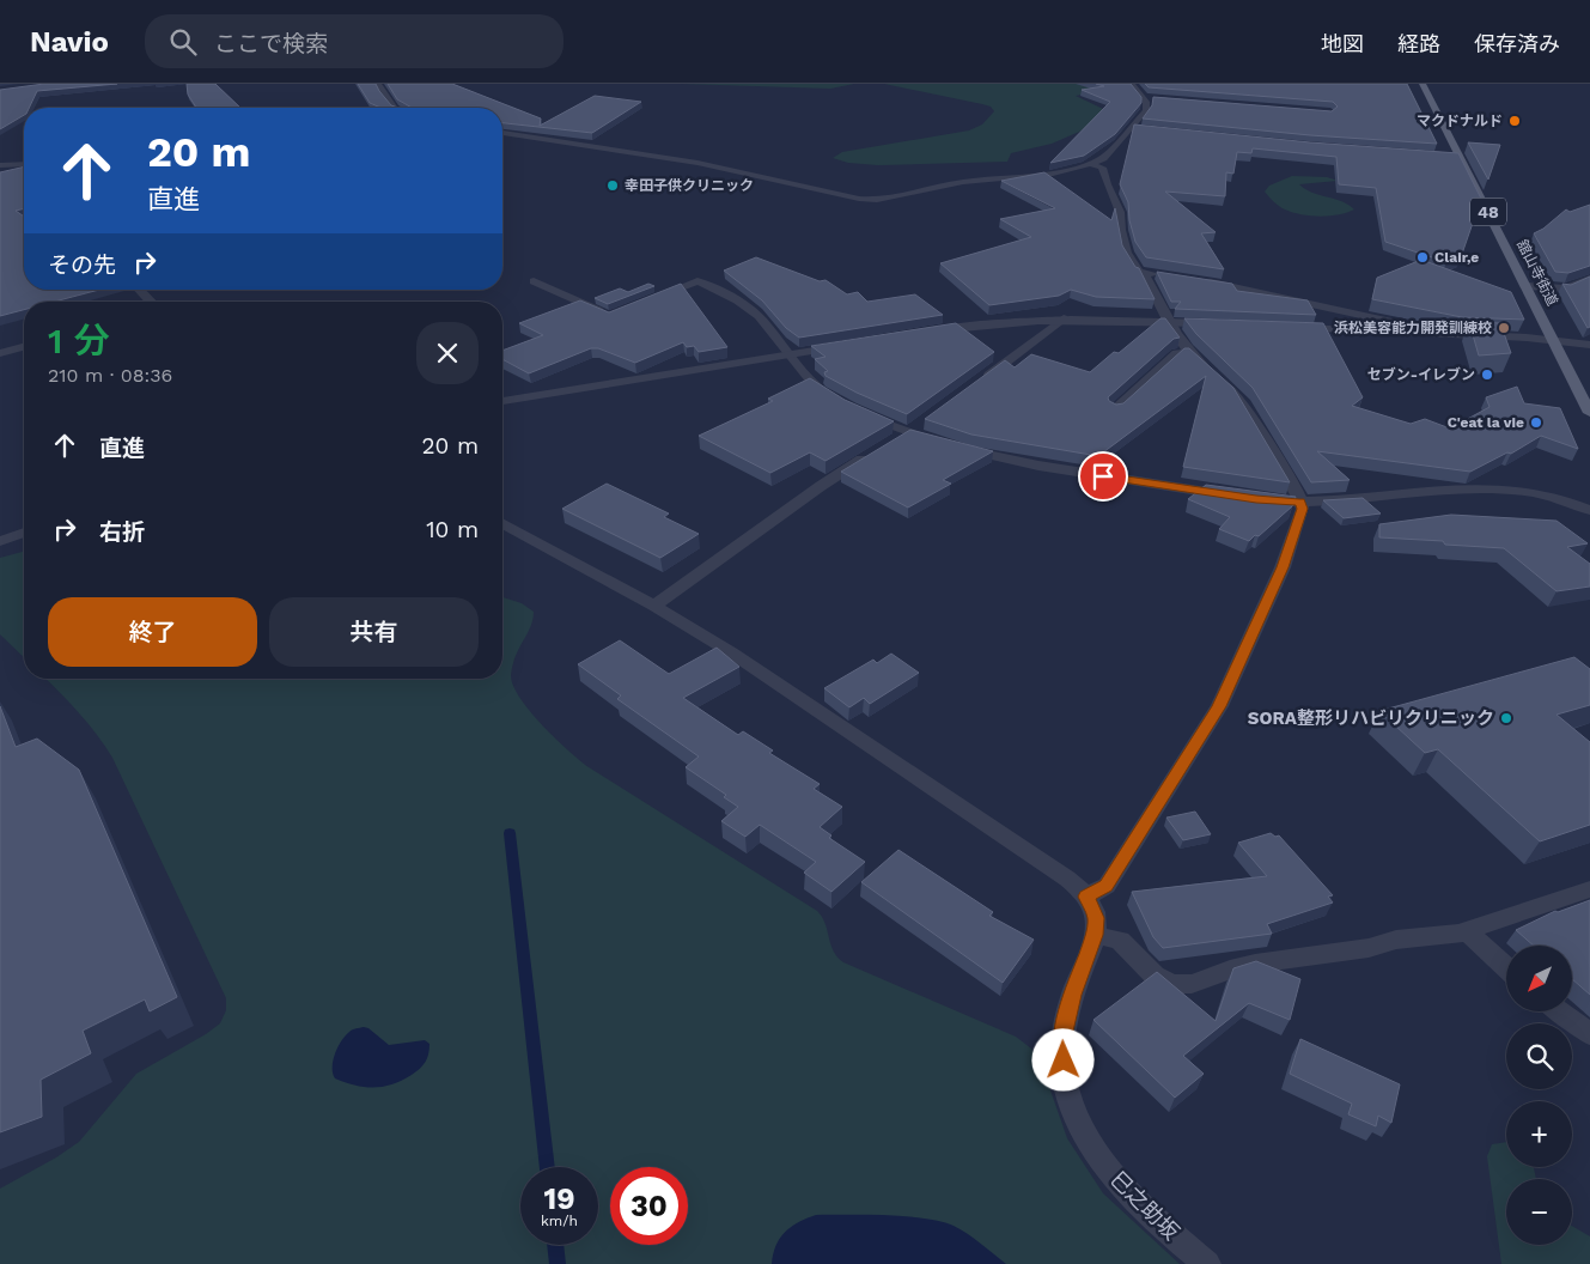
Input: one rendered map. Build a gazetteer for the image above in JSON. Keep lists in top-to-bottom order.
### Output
{
  "streets": {
    "main road": ["48", "舘山寺街道"],
    "street": ["巳之助坂"]
  },
  "places": [
    "マクドナルド",
    "幸田子供クリニック",
    "Clair,e",
    "浜松美容能力開発訓練校",
    "セブン-イレブン",
    "C'eat la vie",
    "SORA整形リハビリクリニック"
  ],
  "north": "bottom left",
  "page": {
    "header": "Navio",
    "search": "ここで検索",
    "nav": ["地図", "経路", "保存済み"],
    "turn": ["20 m", "直進"],
    "then": "その先",
    "heading": ["1 分", "210 m · 08:36"],
    "list": [
      {
        "name": "直進",
        "value": "20 m"
      },
      {
        "name": "右折",
        "value": "10 m"
      }
    ],
    "buttons": ["終了", "共有"],
    "map_buttons": ["+", "−"],
    "speed": "19 km/h",
    "limit": "30"
  }
}
